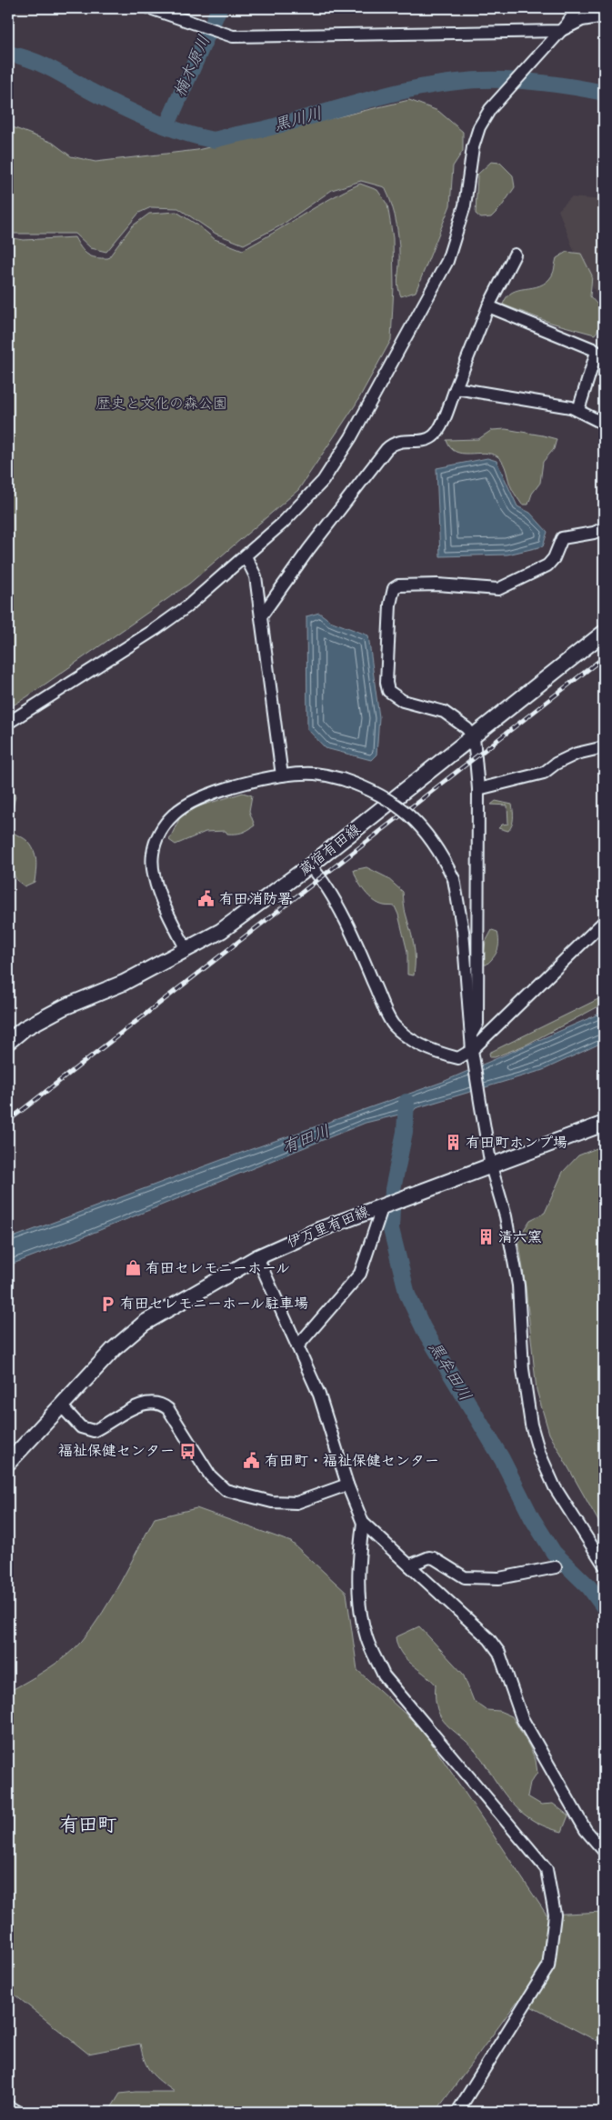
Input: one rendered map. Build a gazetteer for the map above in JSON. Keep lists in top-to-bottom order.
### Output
{
  "streets": {
    "main road": ["蔵宿有田線", "伊万里有田線"]
  },
  "districts": ["有田町"],
  "water": [
    "楠木原川",
    "黒川川",
    "有田川",
    "黒牟田川"
  ],
  "parks": ["歴史と文化の森公園"],
  "places": {
    "public building": ["有田消防署", "有田町・福祉保健センター"],
    "building": ["有田町ホンプ場", "清六窯"],
    "shop": ["有田セレモニーホール"],
    "parking": ["有田セレモニーホール駐車場"],
    "bus stop": ["福祉保健センター"]
  }
}
